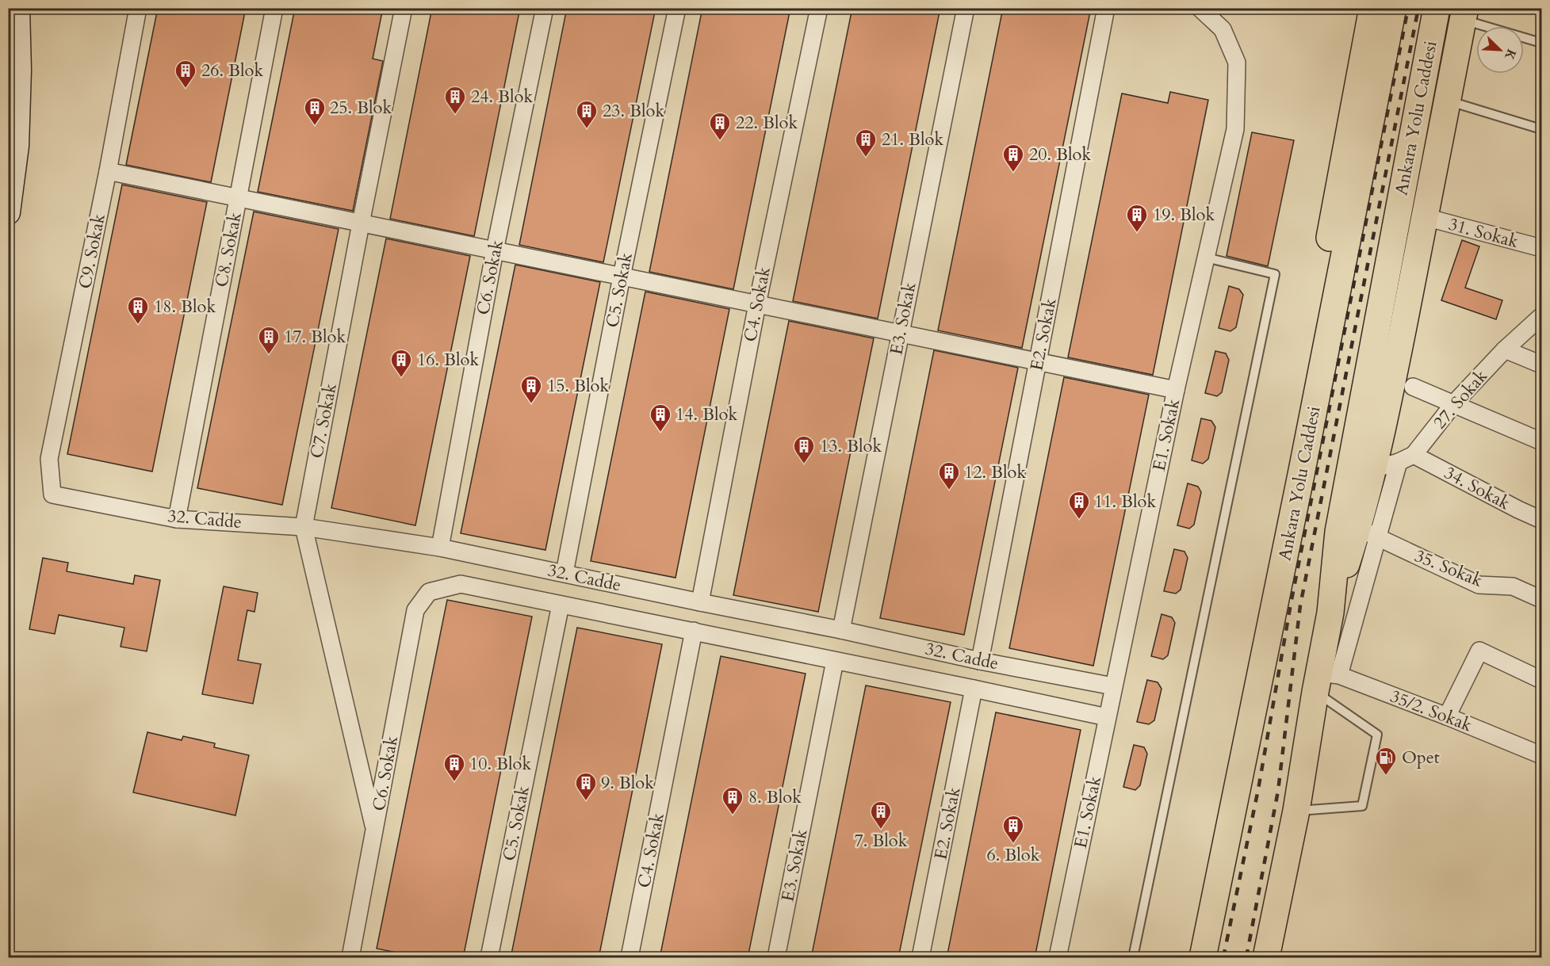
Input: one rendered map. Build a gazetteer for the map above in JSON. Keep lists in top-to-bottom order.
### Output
{
  "streets": {
    "highway": ["Ankara Yolu Caddesi"],
    "street": [
      "31. Sokak",
      "C8. Sokak",
      "C9. Sokak",
      "C6. Sokak",
      "C5. Sokak",
      "C4. Sokak",
      "E3. Sokak",
      "E2. Sokak",
      "27. Sokak",
      "C7. Sokak",
      "E1. Sokak",
      "34. Sokak",
      "32. Cadde",
      "35. Sokak",
      "35/2. Sokak"
    ]
  },
  "crossings": [
    ["Ankara Yolu Caddesi", "35/2. Sokak"],
    ["C8. Sokak", "32. Cadde"],
    ["C9. Sokak", "32. Cadde"],
    ["C6. Sokak", "C7. Sokak"],
    ["C6. Sokak", "32. Cadde"],
    ["C5. Sokak", "32. Cadde"],
    ["C4. Sokak", "32. Cadde"],
    ["E3. Sokak", "32. Cadde"],
    ["E2. Sokak", "32. Cadde"],
    ["27. Sokak", "34. Sokak"],
    ["C7. Sokak", "32. Cadde"],
    ["E1. Sokak", "32. Cadde"]
  ],
  "places": {
    "building": [
      "26. Blok",
      "24. Blok",
      "25. Blok",
      "23. Blok",
      "22. Blok",
      "21. Blok",
      "20. Blok",
      "19. Blok",
      "18. Blok",
      "17. Blok",
      "16. Blok",
      "15. Blok",
      "14. Blok",
      "13. Blok",
      "12. Blok",
      "11. Blok",
      "10. Blok",
      "9. Blok",
      "8. Blok",
      "7. Blok",
      "6. Blok"
    ],
    "fuel station": ["Opet"]
  },
  "north": "bottom right"
}
